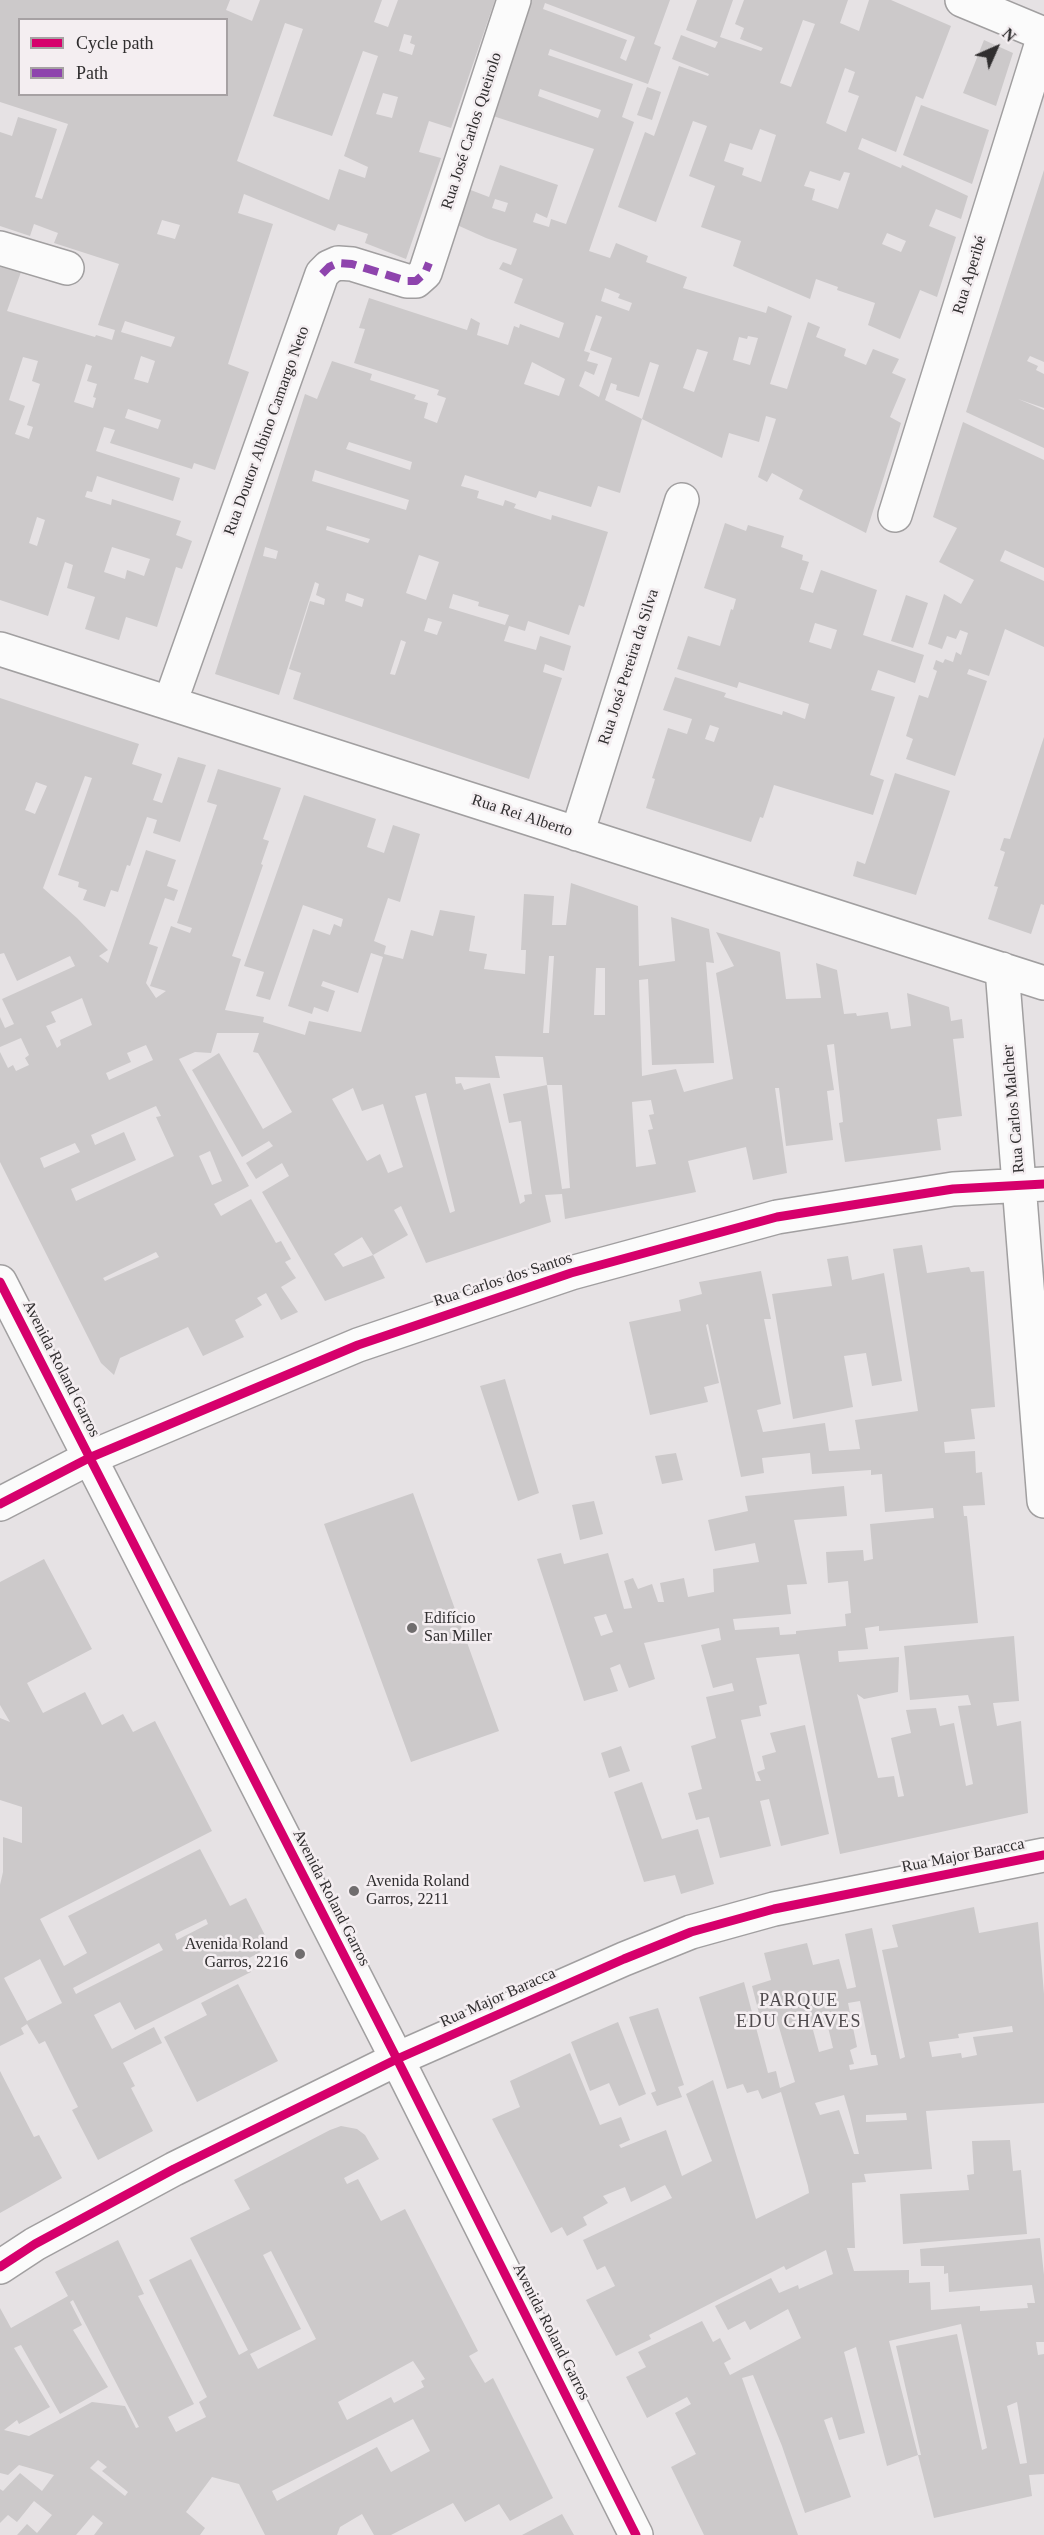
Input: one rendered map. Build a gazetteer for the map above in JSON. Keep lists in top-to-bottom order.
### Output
{
  "streets": {
    "street": [
      "Rua José Carlos Queirolo",
      "Rua Aperibé",
      "Rua Doutor Albino Camargo Neto",
      "Rua José Pereira da Silva",
      "Rua Rei Alberto",
      "Rua Carlos Malcher",
      "Rua Carlos dos Santos",
      "Avenida Roland Garros",
      "Rua Major Baracca"
    ]
  },
  "crossings": [
    ["Rua José Carlos Queirolo", "Rua Doutor Albino Camargo Neto"],
    ["Rua Doutor Albino Camargo Neto", "Rua Rei Alberto"],
    ["Rua José Pereira da Silva", "Rua Rei Alberto"],
    ["Rua Rei Alberto", "Rua Carlos Malcher"],
    ["Rua Carlos Malcher", "Rua Carlos dos Santos"],
    ["Rua Carlos dos Santos", "Avenida Roland Garros"],
    ["Avenida Roland Garros", "Rua Major Baracca"]
  ],
  "districts": ["PARQUE EDU CHAVES"],
  "places": ["Edifício San Miller", "Avenida Roland Garros, 2211", "Avenida Roland Garros, 2216"],
  "legend": ["Cycle path", "Path"],
  "north": "top right"
}
